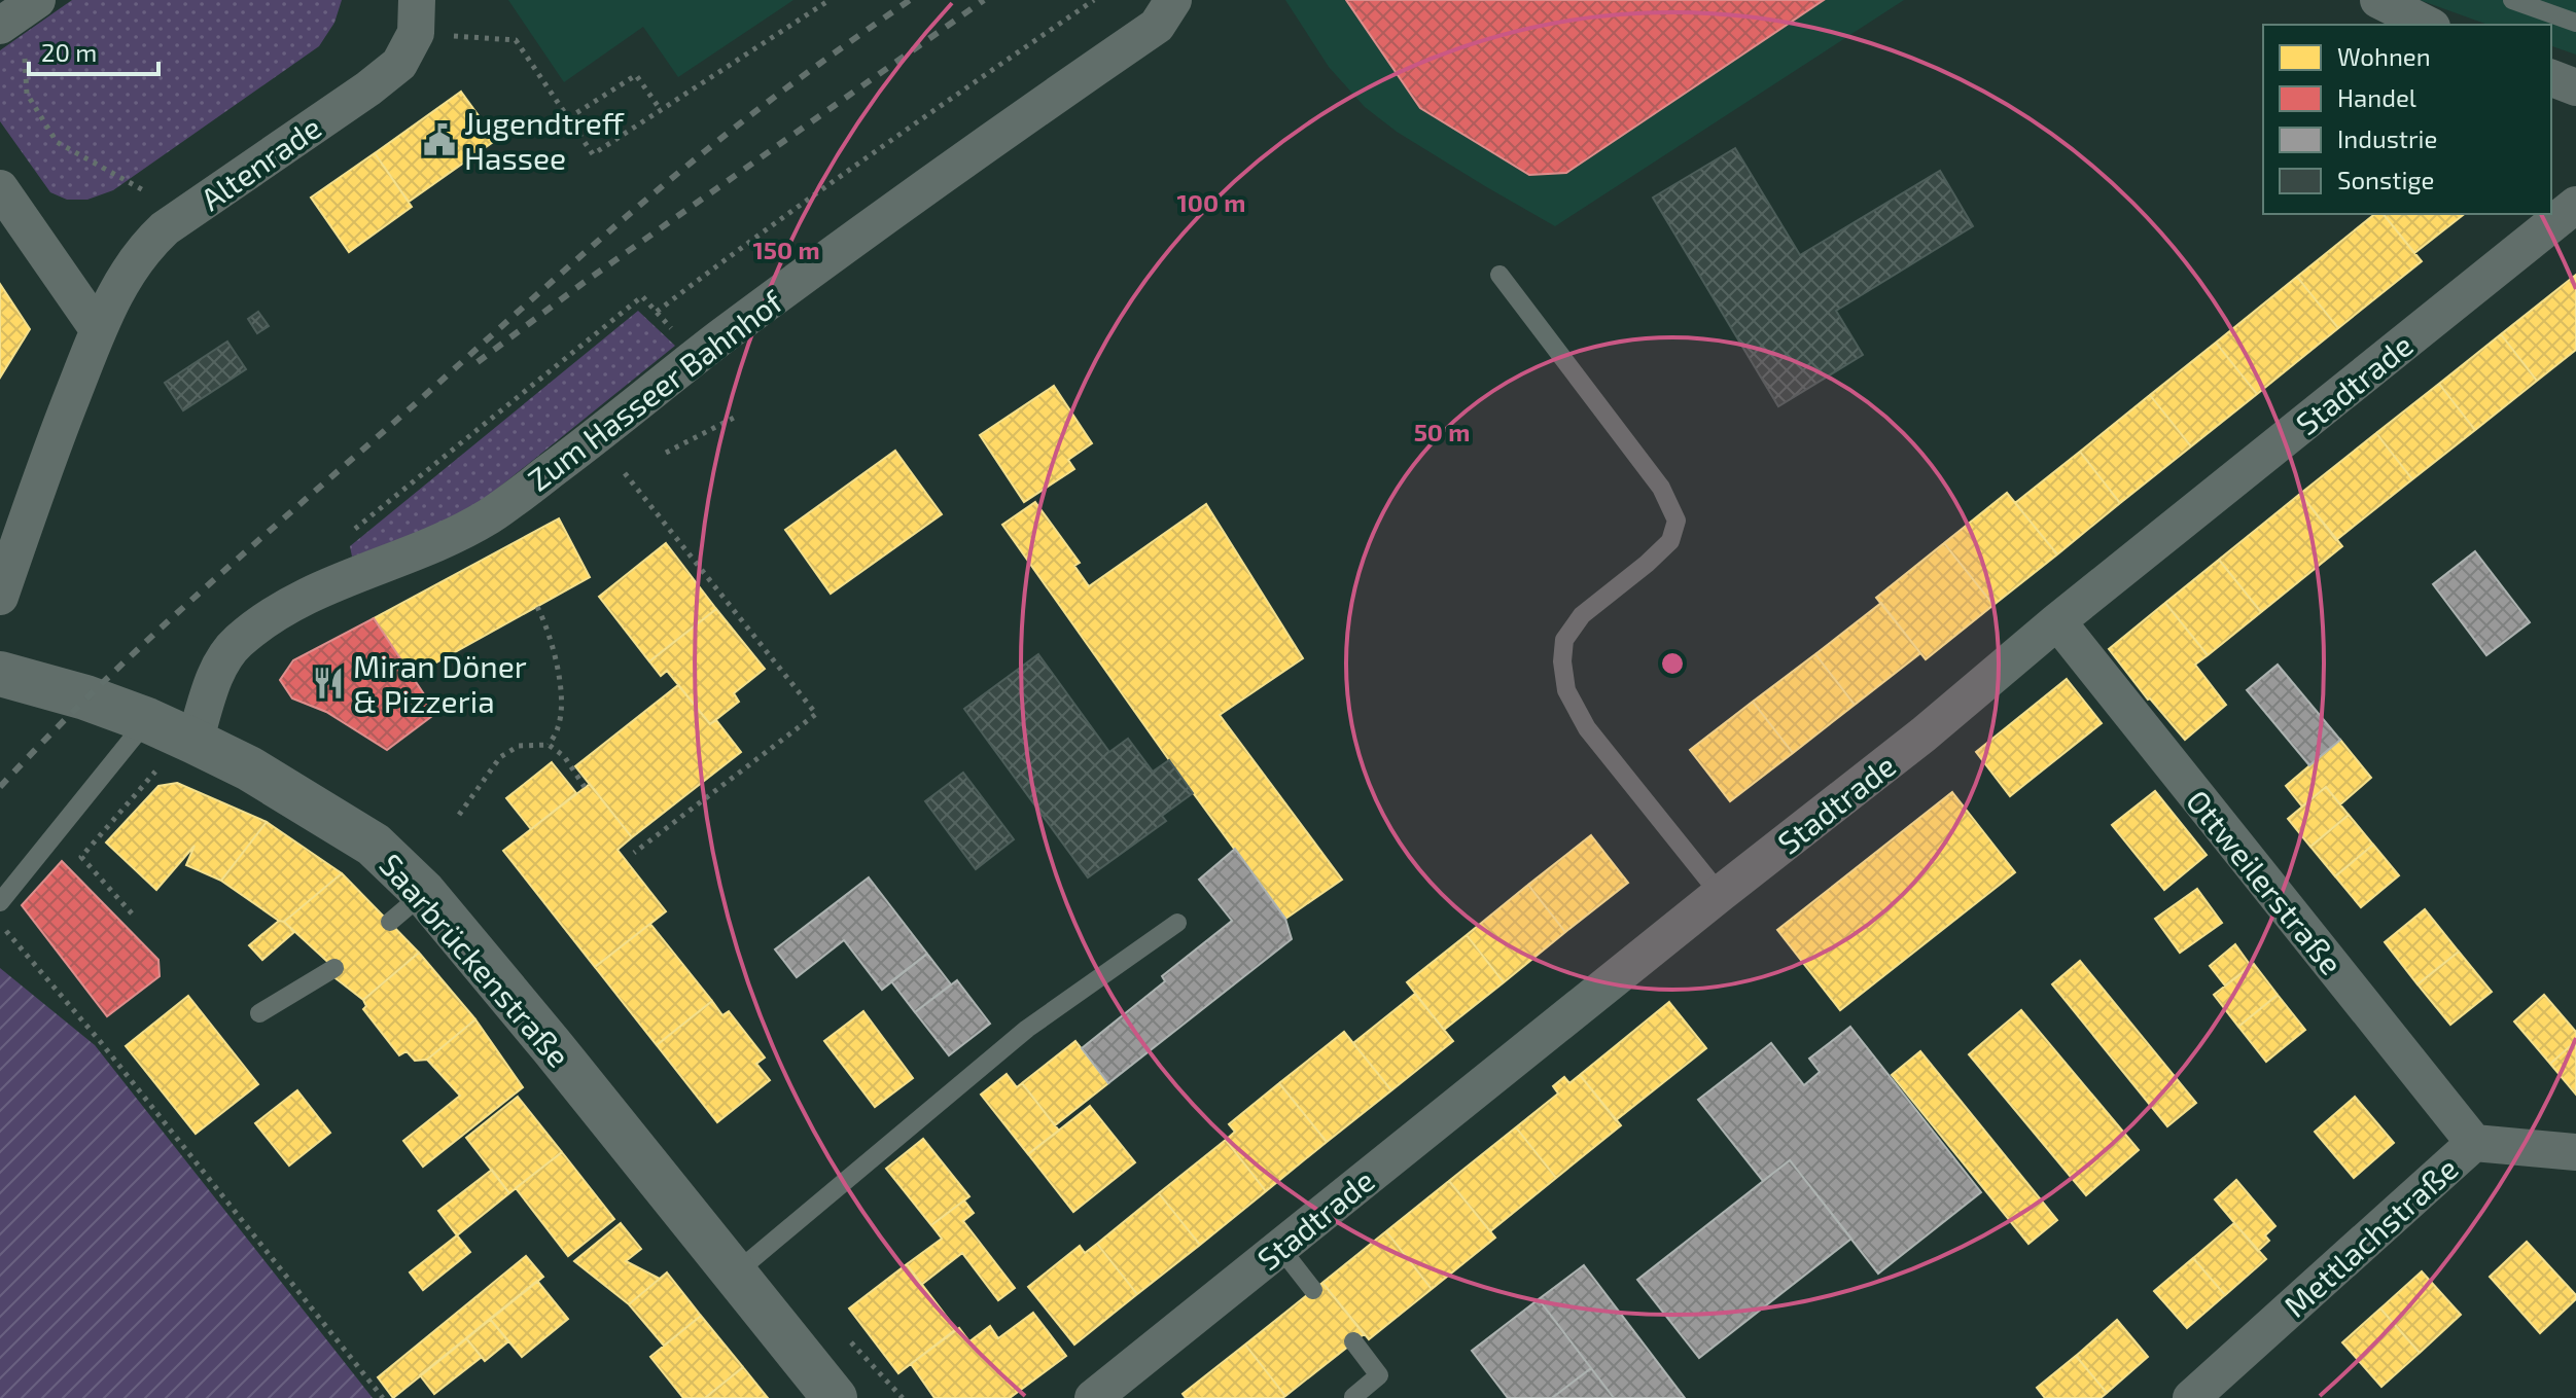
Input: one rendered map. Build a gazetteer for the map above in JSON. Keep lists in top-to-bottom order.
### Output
{
  "streets": {
    "street": [
      "Altenrade",
      "Stadtrade",
      "Zum Hasseer Bahnhof",
      "Ottweilerstraße",
      "Saarbrückenstraße",
      "Mettlachstraße"
    ]
  },
  "crossings": [
    ["Stadtrade", "Ottweilerstraße"],
    ["Zum Hasseer Bahnhof", "Saarbrückenstraße"],
    ["Ottweilerstraße", "Mettlachstraße"]
  ],
  "places": {
    "public building": ["Jugendtreff Hassee"],
    "restaurant": ["Miran Döner & Pizzeria"]
  },
  "legend": [
    "Wohnen",
    "Handel",
    "Industrie",
    "Sonstige"
  ],
  "scale_bar": "20 m",
  "rings": ["100 m", "150 m", "50 m"]
}
